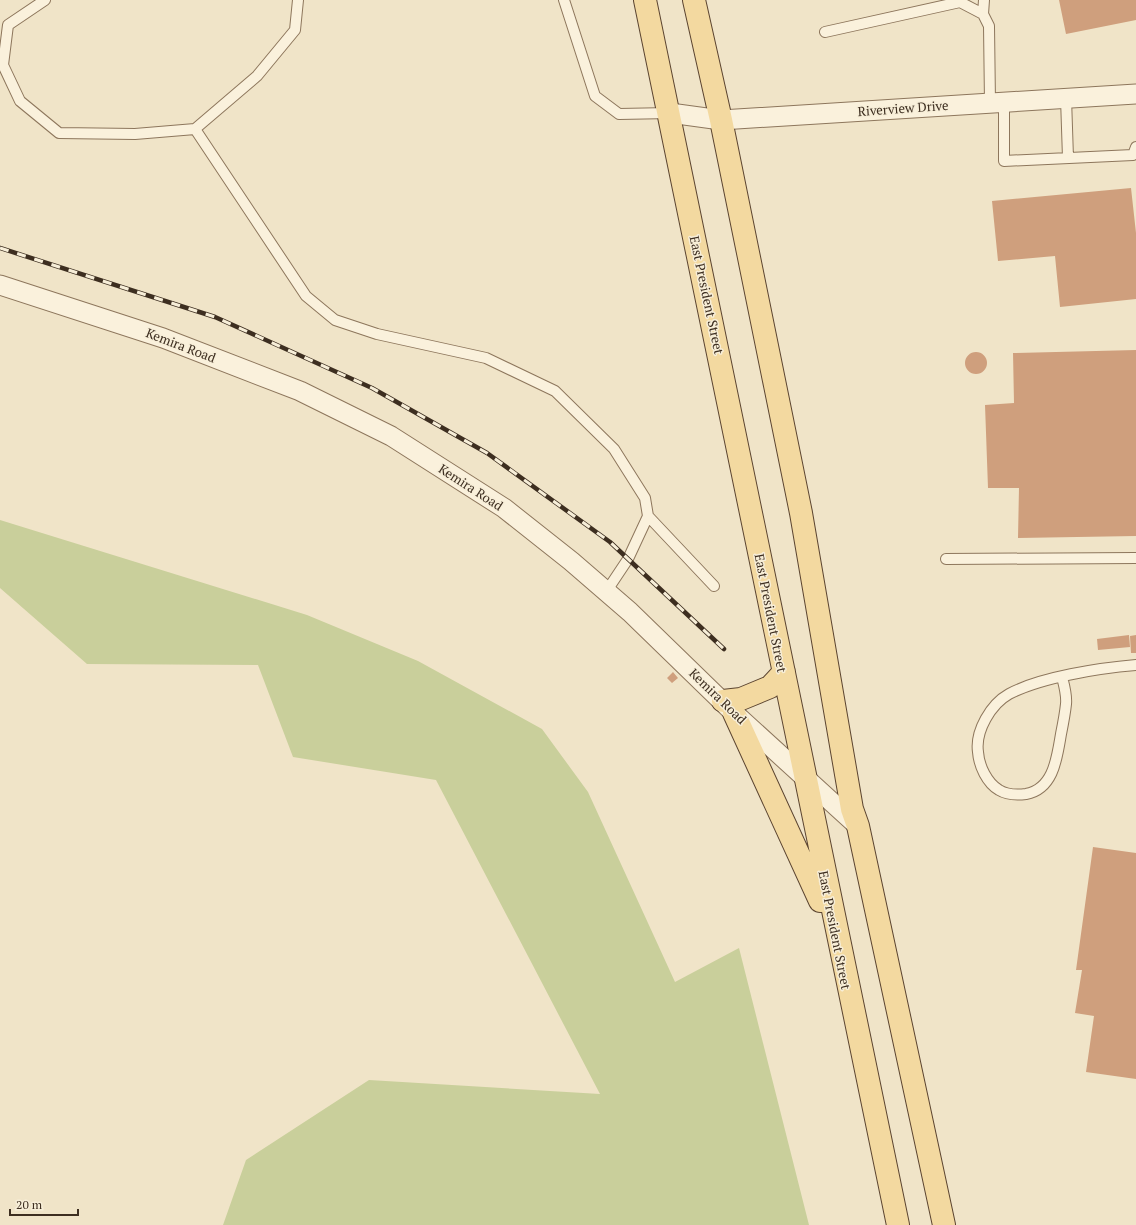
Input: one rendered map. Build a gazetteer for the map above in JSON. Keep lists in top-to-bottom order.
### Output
{
  "streets": {
    "main road": ["East President Street"],
    "street": ["Riverview Drive", "Kemira Road"]
  },
  "crossings": [
    ["Riverview Drive", "East President Street"],
    ["East President Street", "Kemira Road"]
  ],
  "scale_bar": "20 m"
}
